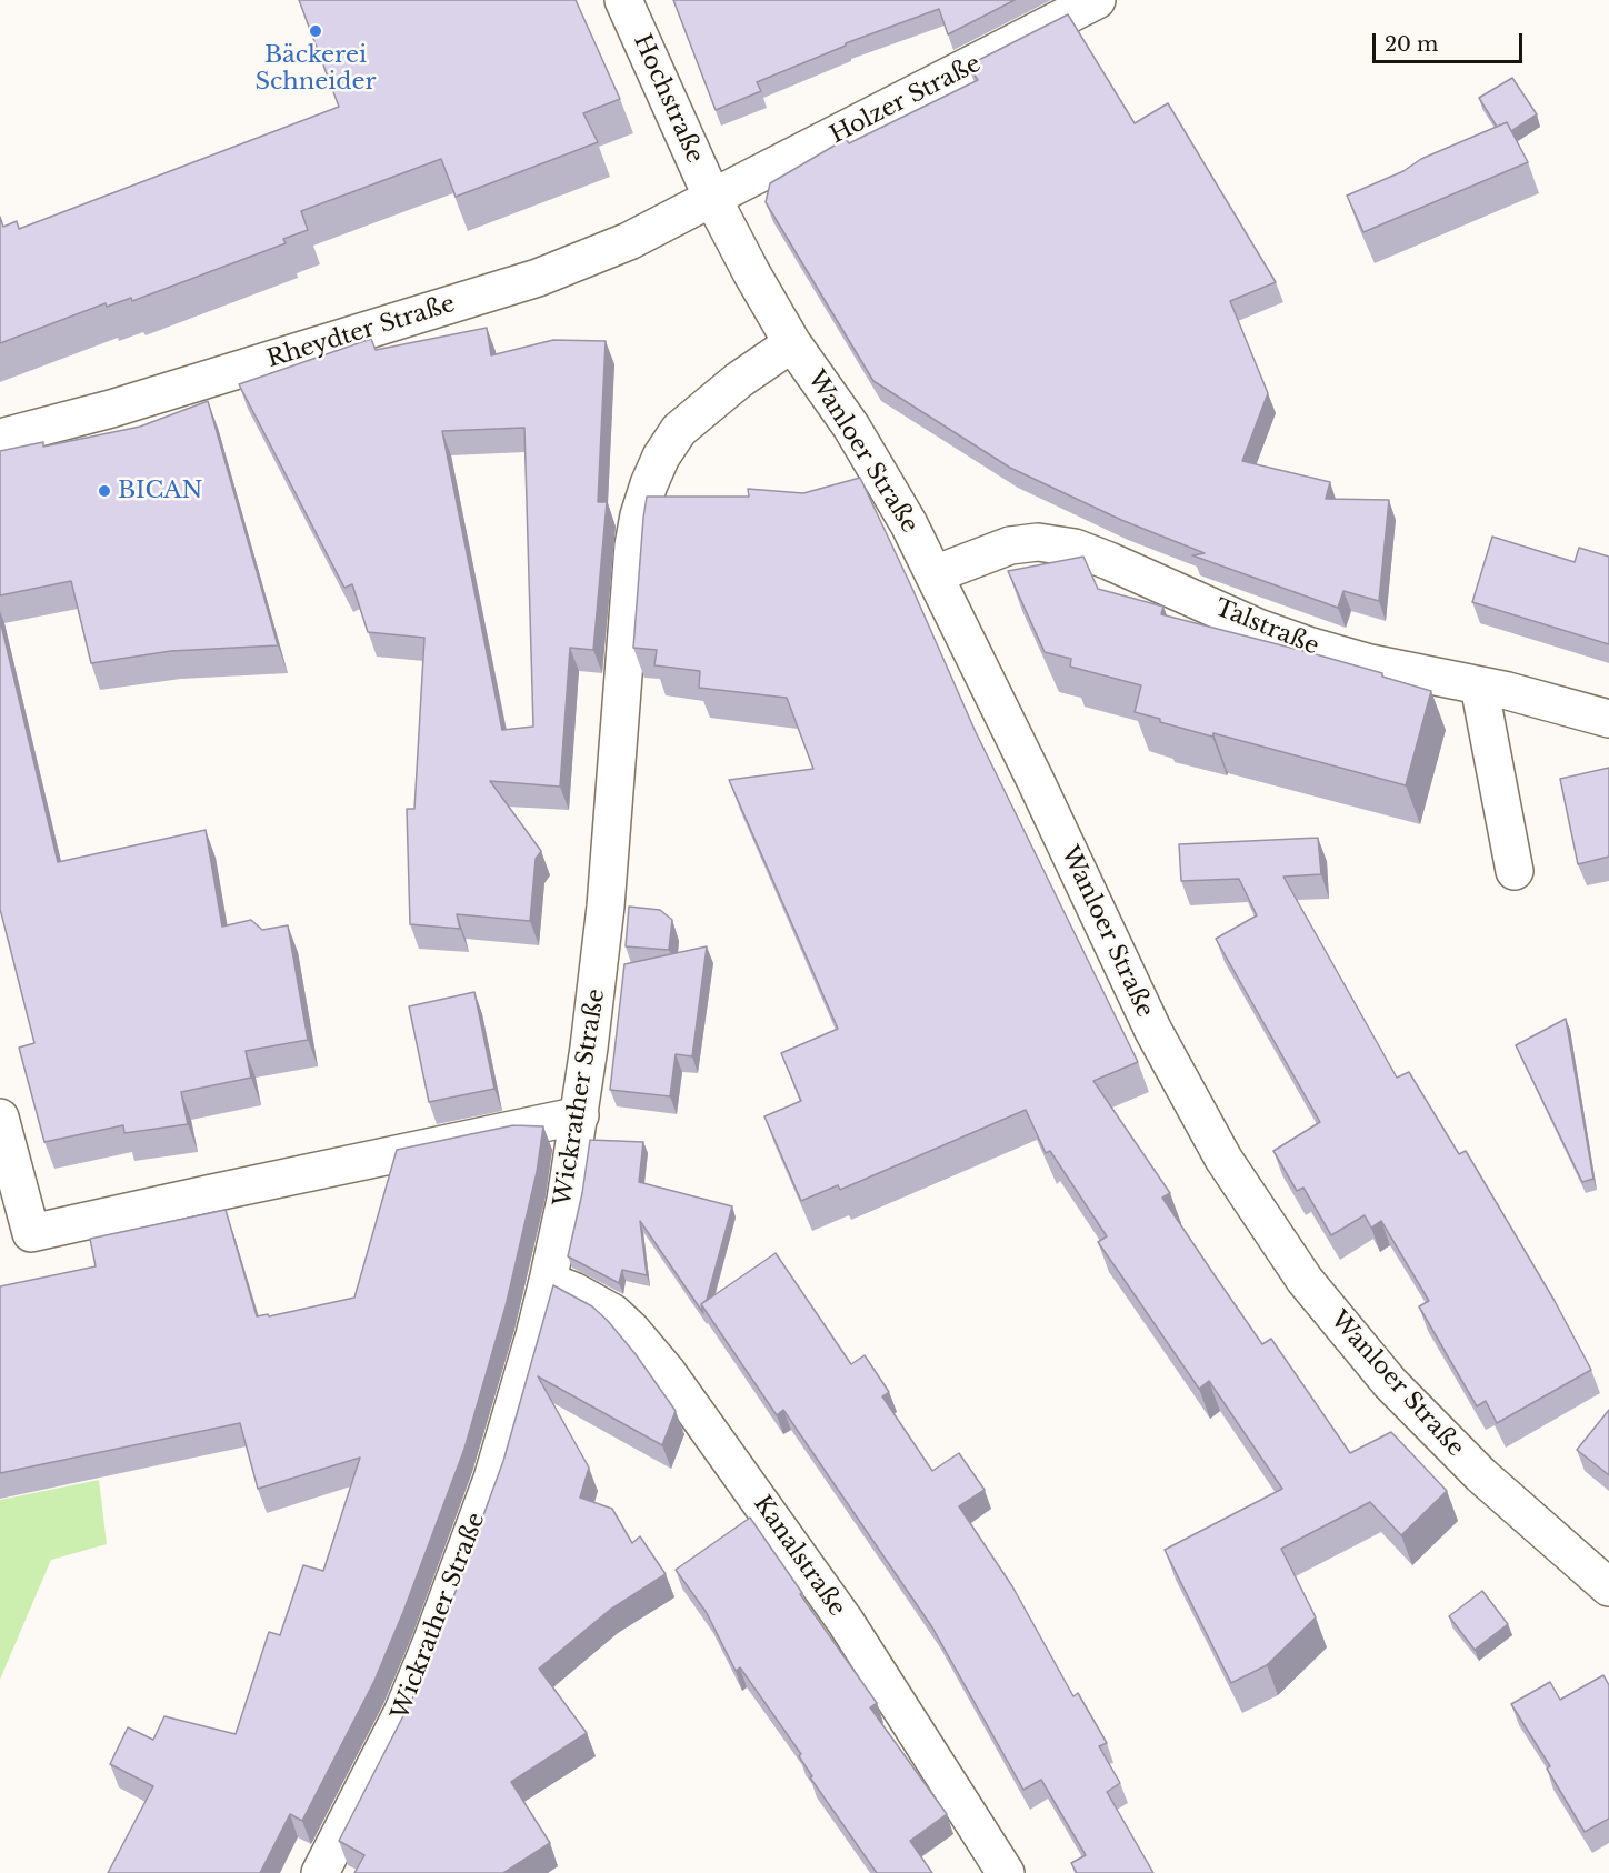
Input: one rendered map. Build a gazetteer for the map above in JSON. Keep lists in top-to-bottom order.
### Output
{
  "streets": {
    "street": [
      "Hochstraße",
      "Holzer Straße",
      "Rheydter Straße",
      "Wanloer Straße",
      "Talstraße",
      "Wickrather Straße",
      "Kanalstraße"
    ]
  },
  "crossings": [
    ["Hochstraße", "Holzer Straße"],
    ["Hochstraße", "Rheydter Straße"],
    ["Hochstraße", "Wanloer Straße"],
    ["Holzer Straße", "Rheydter Straße"],
    ["Holzer Straße", "Wanloer Straße"],
    ["Rheydter Straße", "Wanloer Straße"],
    ["Wanloer Straße", "Talstraße"],
    ["Wanloer Straße", "Wickrather Straße"],
    ["Wickrather Straße", "Kanalstraße"]
  ],
  "places": ["Bäckerei Schneider", "BICAN"],
  "scale_bar": "20 m"
}
